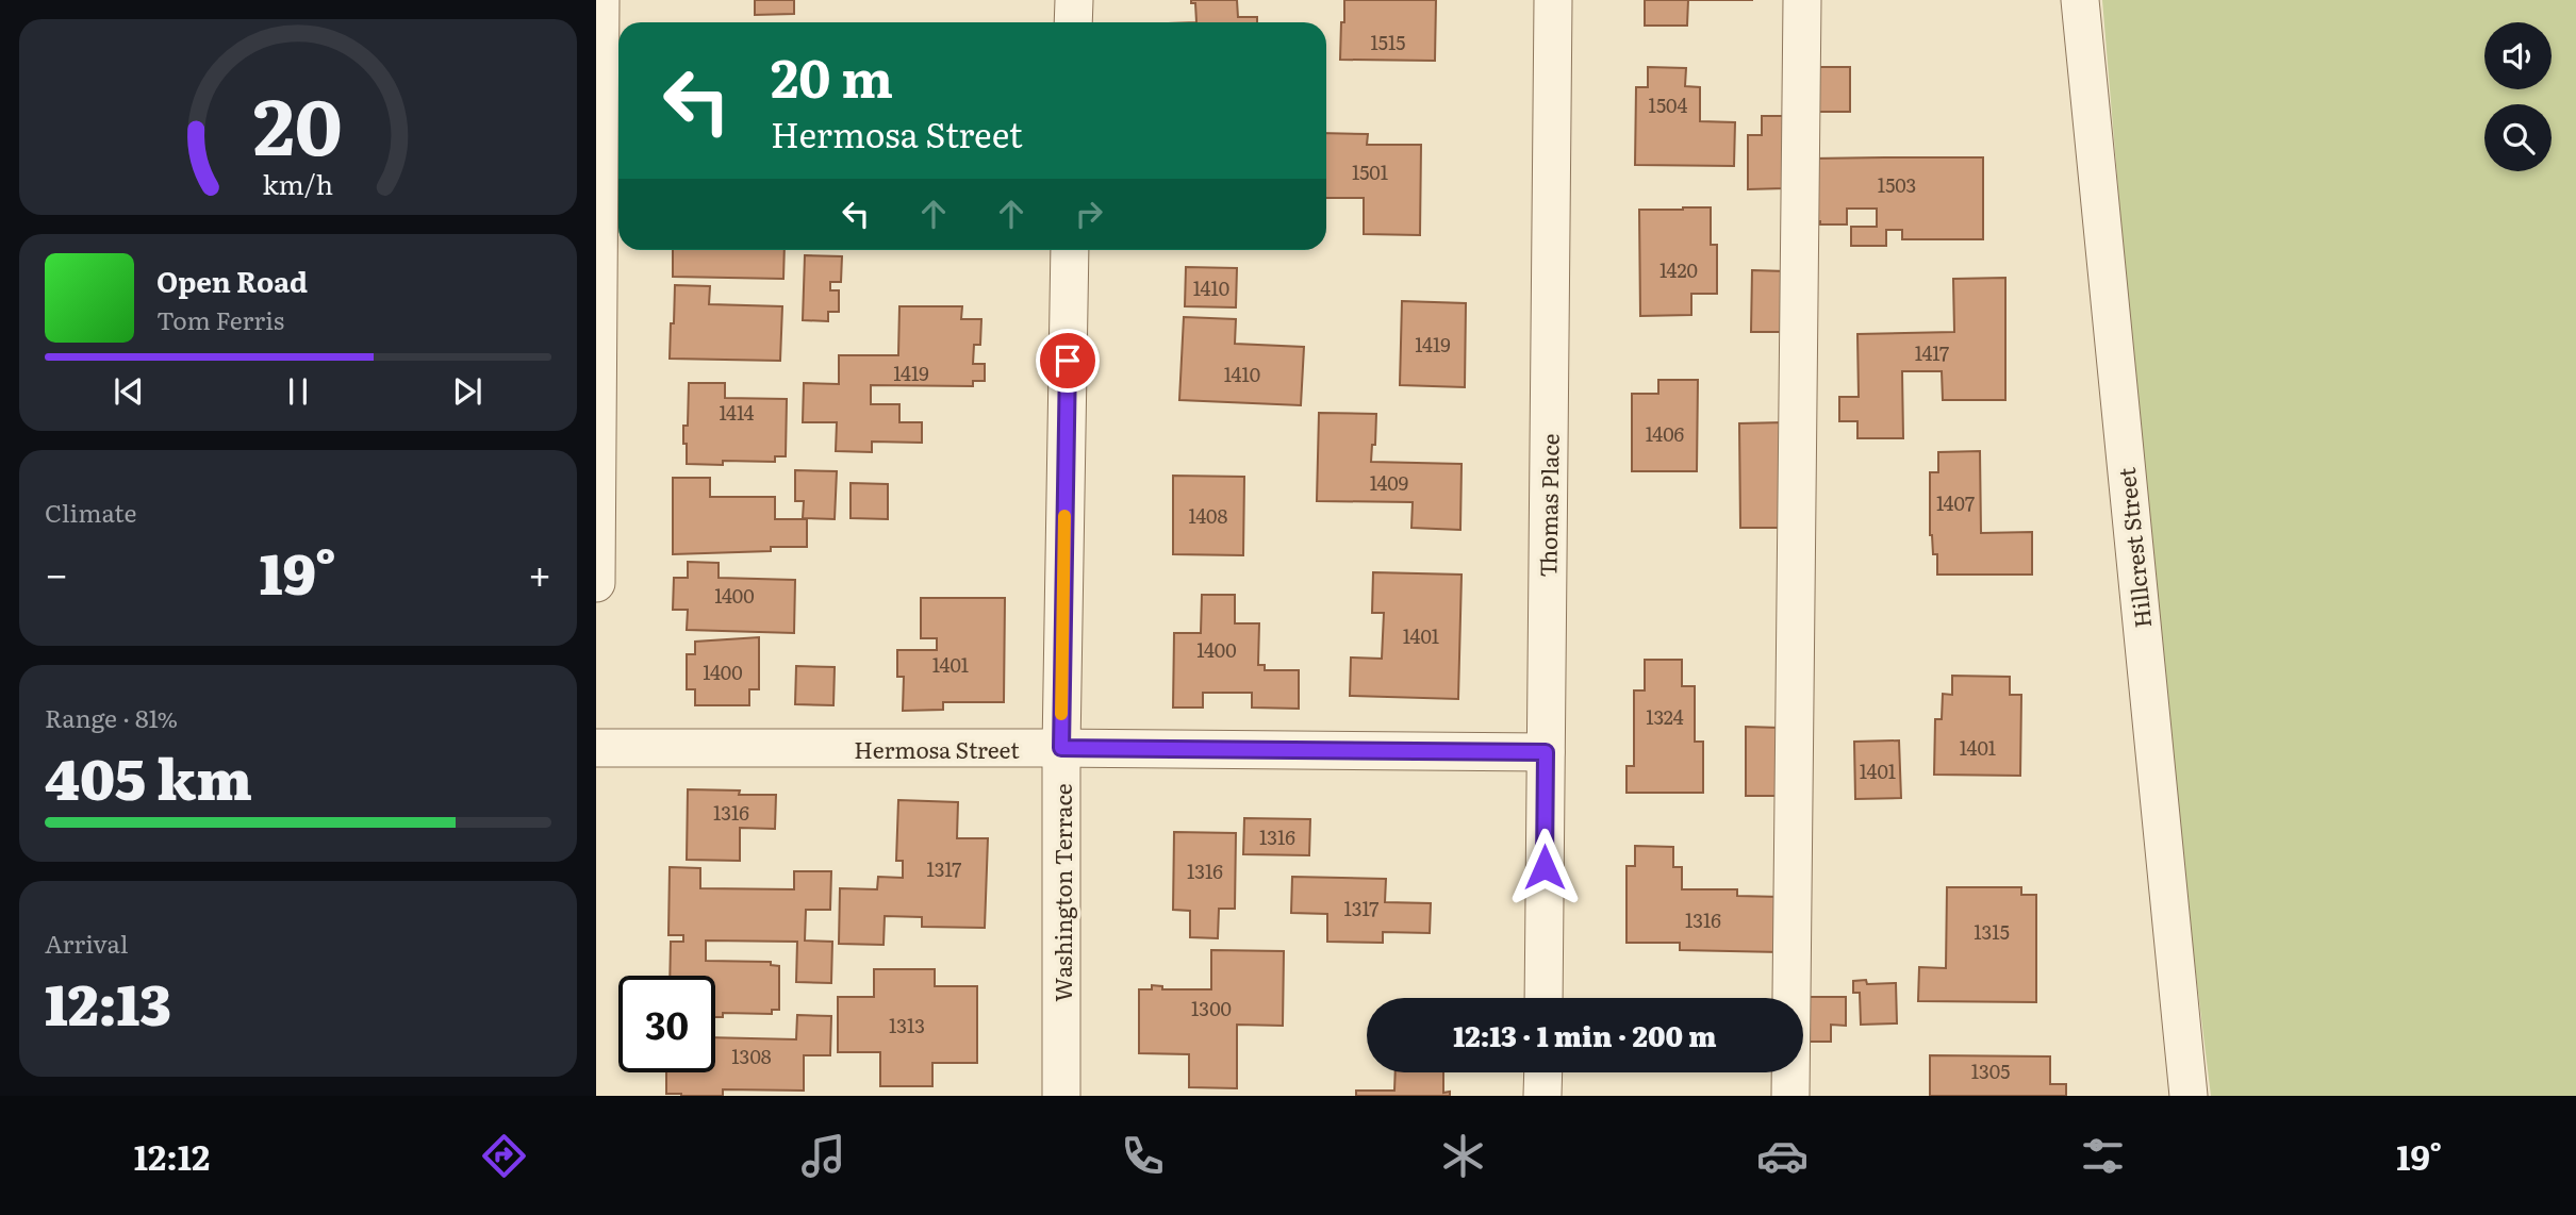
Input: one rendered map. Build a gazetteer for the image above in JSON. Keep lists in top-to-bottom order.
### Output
{
  "streets": {
    "street": [
      "Thomas Place",
      "Hillcrest Street",
      "Hermosa Street",
      "Washington Terrace"
    ]
  },
  "crossings": [
    ["Thomas Place", "Hermosa Street"],
    ["Hermosa Street", "Washington Terrace"]
  ],
  "house_numbers": [
    "1515",
    "1504",
    "1501",
    "1503",
    "1420",
    "1410",
    "1419",
    "1417",
    "1419",
    "1410",
    "1414",
    "1406",
    "1409",
    "1407",
    "1408",
    "1400",
    "1401",
    "1400",
    "1401",
    "1400",
    "1324",
    "1401",
    "1401",
    "1316",
    "1316",
    "1317",
    "1316",
    "1317",
    "1316",
    "1315",
    "1300",
    "1313",
    "1308",
    "1305"
  ],
  "page": {
    "turn": ["20 m", "Hermosa Street"],
    "song": ["Open Road", "Tom Ferris"],
    "tile": [
      "Climate",
      ["Range · 81%", "405 km"],
      ["Arrival", "12:13"]
    ],
    "heat": ["−", "19°", "+"],
    "limit": "30",
    "trip": "12:13 · 1 min · 200 m",
    "tabs": ["12:12", "19°"],
    "gauge": ["20", "km/h"]
  }
}
